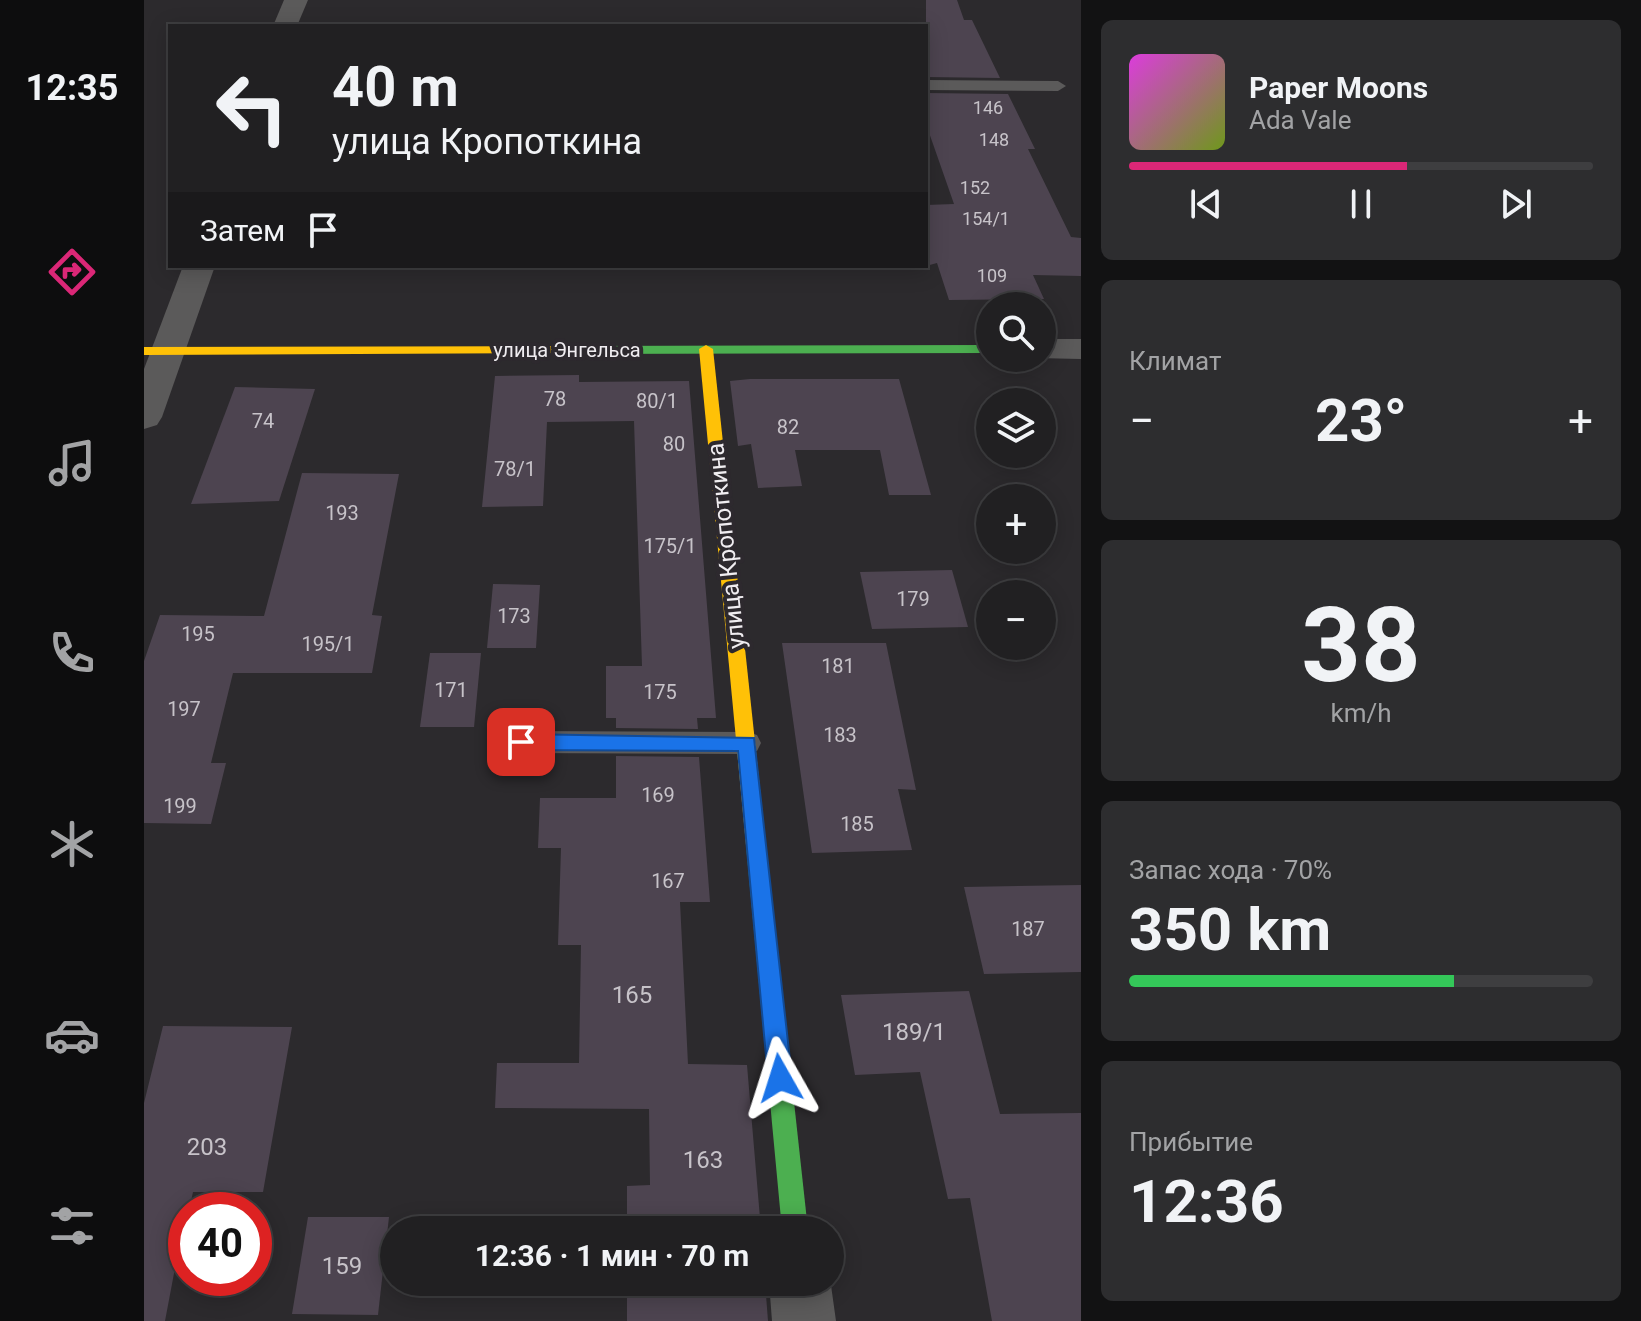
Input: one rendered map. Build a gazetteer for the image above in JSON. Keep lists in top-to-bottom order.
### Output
{
  "streets": {
    "street": ["улица Энгельса", "улица Кропоткина"]
  },
  "crossings": [
    ["улица Энгельса", "улица Кропоткина"]
  ],
  "house_numbers": [
    "146",
    "148",
    "152",
    "154/1",
    "109",
    "78",
    "80/1",
    "74",
    "82",
    "80",
    "78/1",
    "193",
    "175/1",
    "179",
    "173",
    "195",
    "195/1",
    "181",
    "171",
    "175",
    "197",
    "183",
    "169",
    "199",
    "185",
    "167",
    "187",
    "165",
    "189/1",
    "203",
    "163",
    "159"
  ],
  "page": {
    "tabs": "12:35",
    "turn": ["40 m", "улица Кропоткина"],
    "song": ["Paper Moons", "Ada Vale"],
    "then": "Затем",
    "tile": [
      "Климат",
      ["38", "km/h"],
      ["Запас хода · 70%", "350 km"],
      ["Прибытие", "12:36"]
    ],
    "map_buttons": ["+", "−"],
    "heat": ["−", "23°", "+"],
    "limit": "40",
    "trip": "12:36 · 1 мин · 70 m"
  }
}
